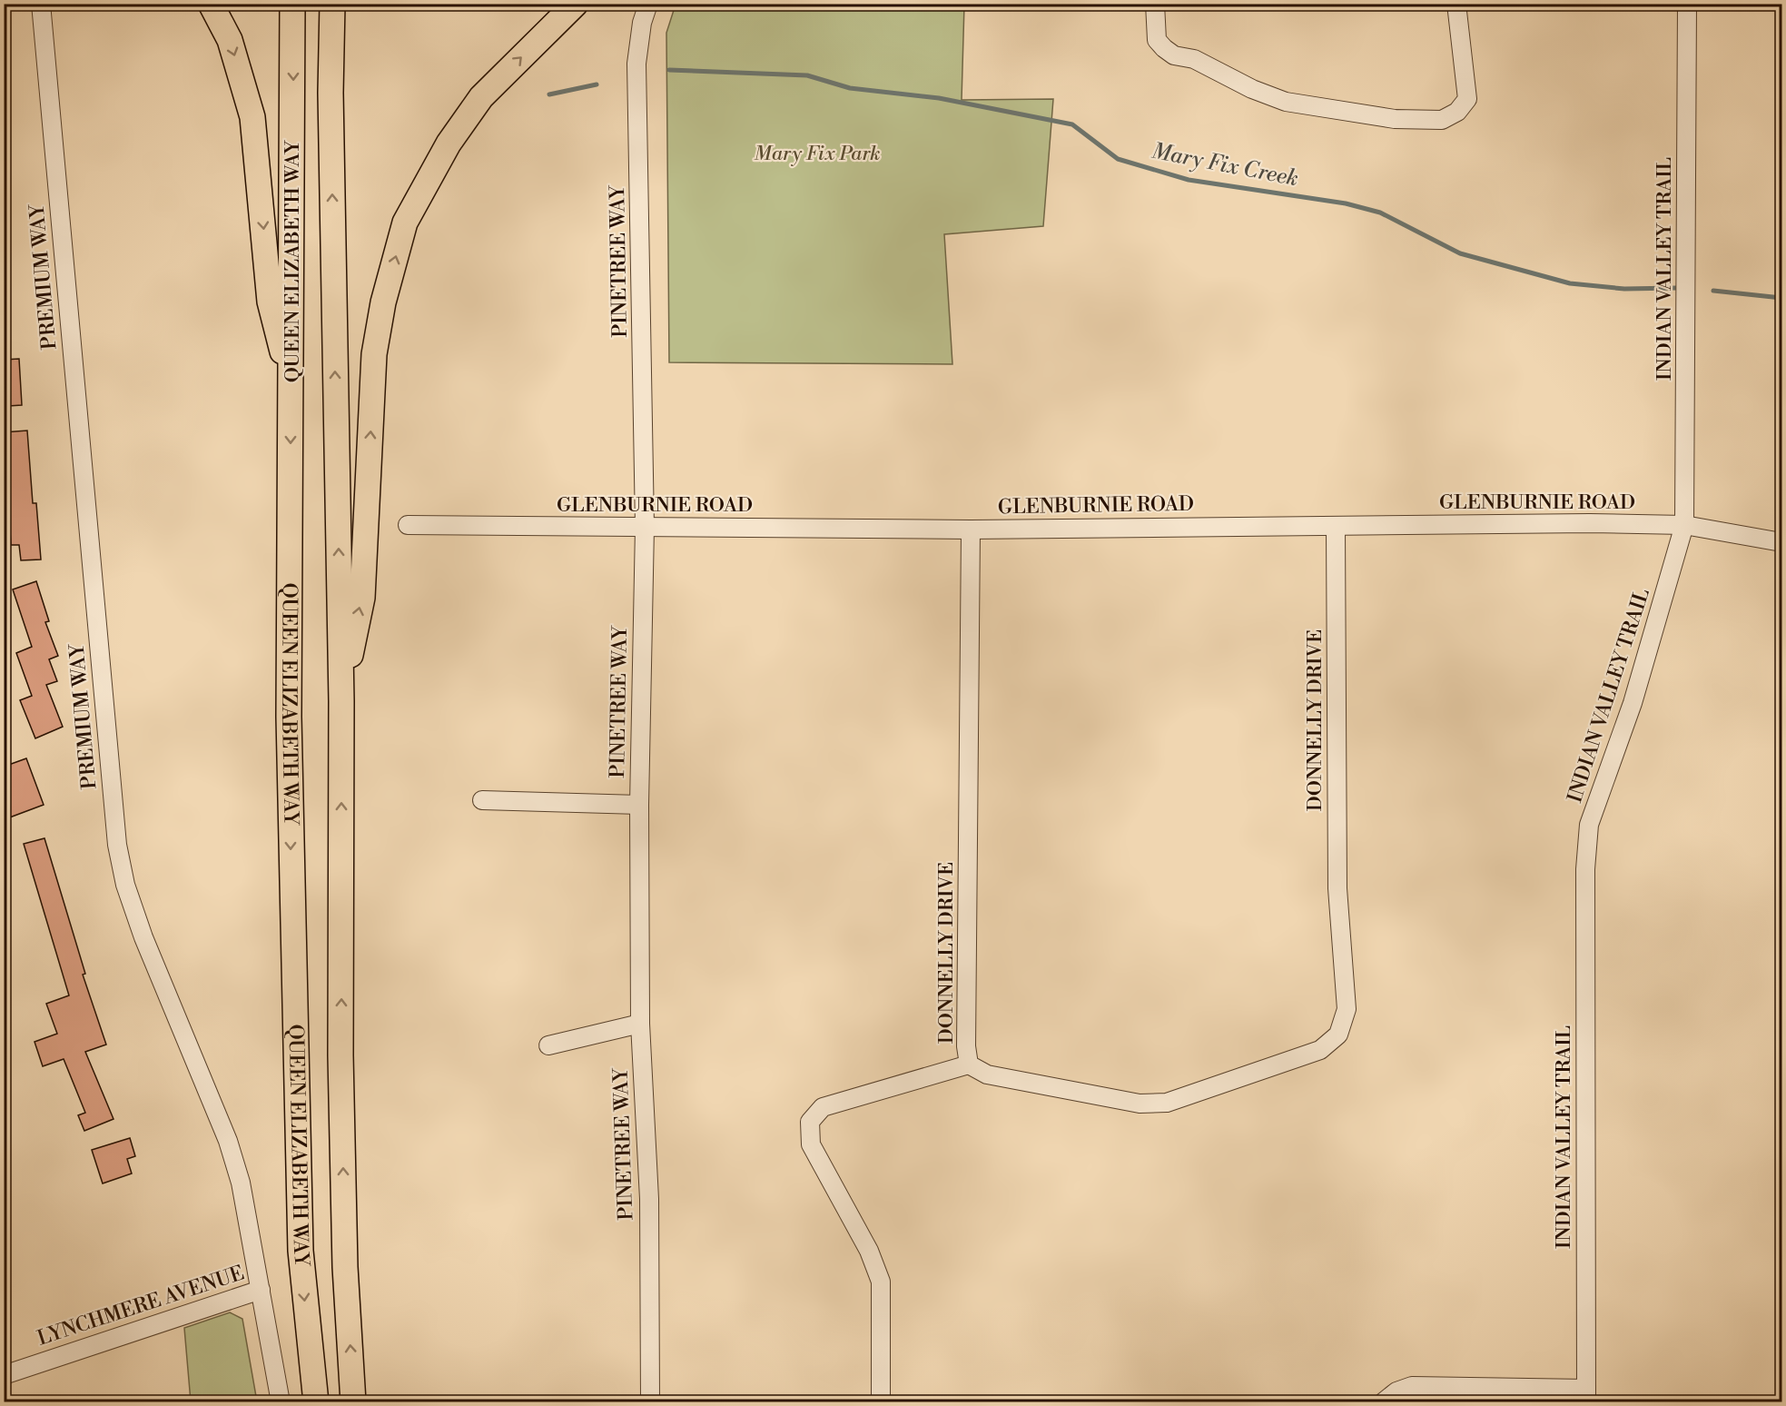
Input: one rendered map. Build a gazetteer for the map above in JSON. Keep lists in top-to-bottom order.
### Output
{
  "streets": {
    "highway": ["QUEEN ELIZABETH WAY"],
    "street": [
      "PINETREE WAY",
      "INDIAN VALLEY TRAIL",
      "PREMIUM WAY",
      "GLENBURNIE ROAD",
      "DONNELLY DRIVE",
      "LYNCHMERE AVENUE"
    ]
  },
  "crossings": [
    ["PINETREE WAY", "GLENBURNIE ROAD"],
    ["INDIAN VALLEY TRAIL", "GLENBURNIE ROAD"],
    ["PREMIUM WAY", "LYNCHMERE AVENUE"],
    ["GLENBURNIE ROAD", "DONNELLY DRIVE"]
  ],
  "water": ["Mary Fix Creek"],
  "parks": ["Mary Fix Park"]
}
